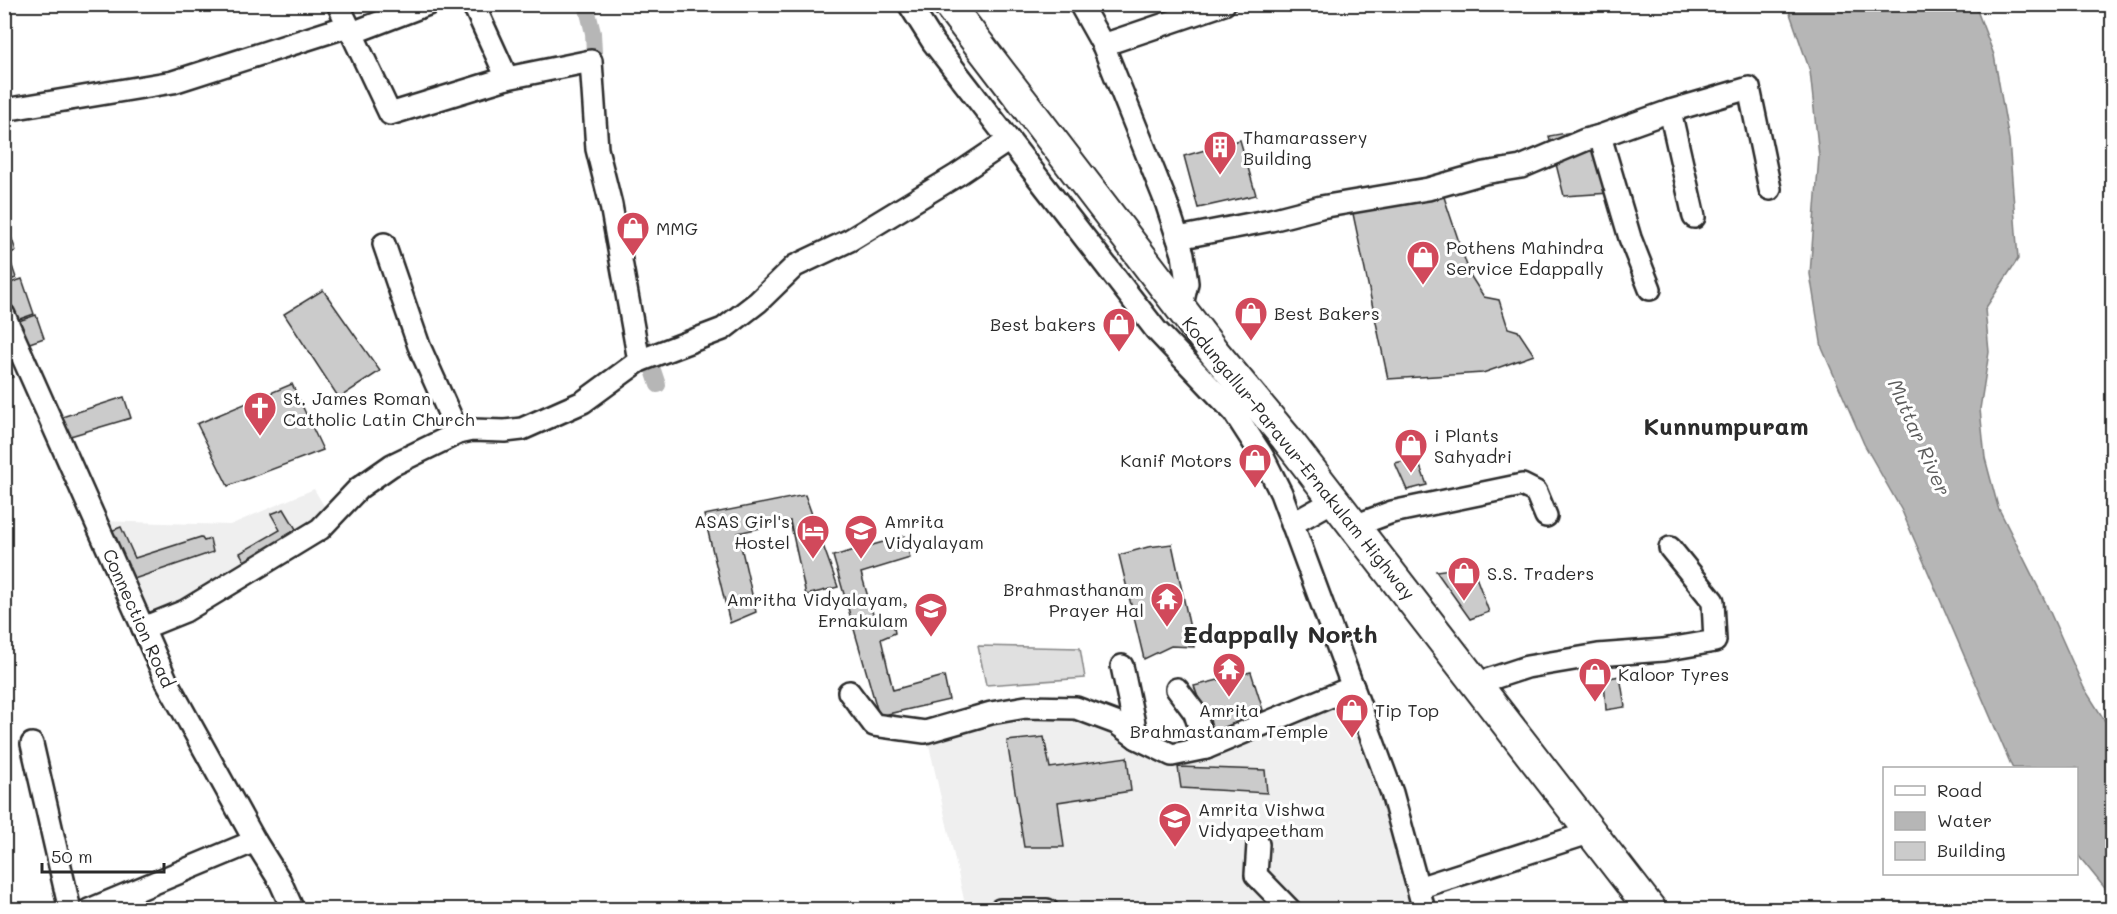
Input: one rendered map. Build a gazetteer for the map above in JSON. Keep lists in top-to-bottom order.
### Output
{
  "streets": {
    "highway": ["Kodungallur-Paravur-Ernakulam Highway"],
    "street": ["Connection Road"]
  },
  "districts": ["Kunnumpuram", "Edappally North"],
  "water": ["Muttar River"],
  "places": {
    "building": ["Thamarassery Building"],
    "shop": [
      "MMG",
      "Pothens Mahindra Service Edappally",
      "Best Bakers",
      "Best bakers",
      "i Plants Sahyadri",
      "Kanif Motors",
      "S.S. Traders",
      "Kaloor Tyres",
      "Tip Top"
    ],
    "church": ["St. James Roman Catholic Latin Church"],
    "hotel": ["ASAS Girl's Hostel"],
    "school or university": ["Amrita Vidyalayam", "Amritha Vidyalayam, Ernakulam", "Amrita Vishwa Vidyapeetham"],
    "temple": ["Brahmasthanam Prayer Hal", "Amrita Brahmastanam Temple"]
  },
  "legend": ["Road", "Water", "Building"],
  "scale_bar": "50 m"
}
